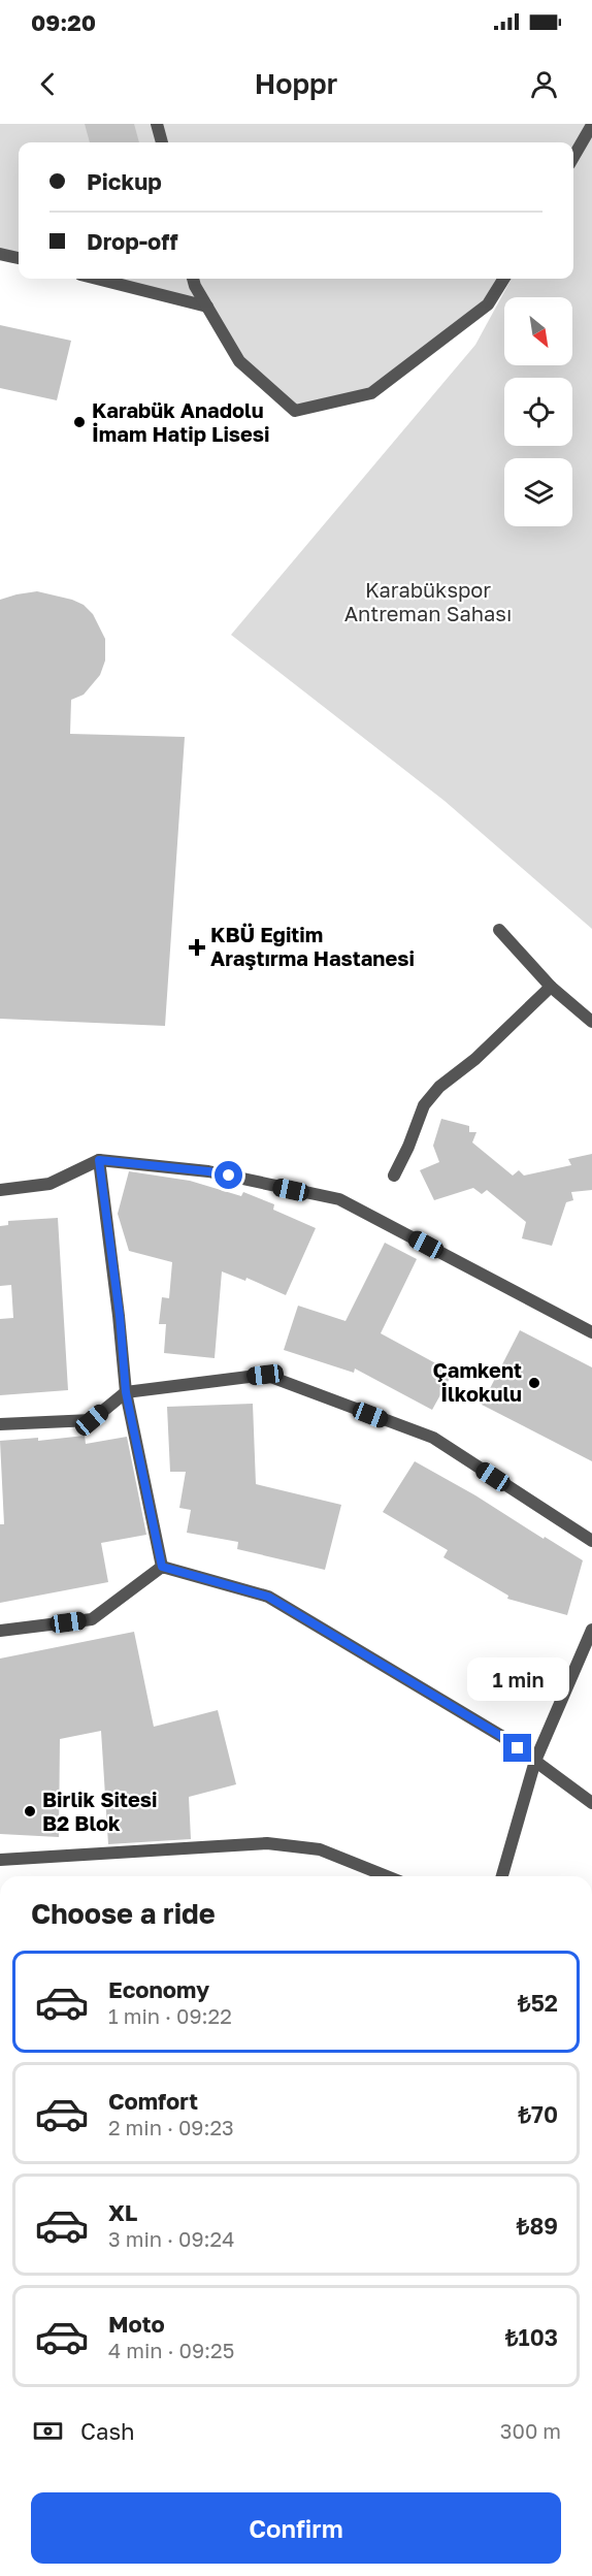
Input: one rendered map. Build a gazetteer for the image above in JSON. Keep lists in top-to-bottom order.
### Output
{
  "parks": ["Karabükspor Antreman Sahası"],
  "places": {
    "other": ["Karabük Anadolu İmam Hatip Lisesi", "Çamkent İlkokulu", "Birlik Sitesi B2 Blok"],
    "health": ["KBÜ Eğitim Araştırma Hastanesi"]
  },
  "north": "bottom right",
  "page": {
    "status": "09:20",
    "header": "Hoppr",
    "banner": ["Pickup", "Drop-off"],
    "bubble": "1 min",
    "heading": "Choose a ride",
    "list": [
      {
        "name": "Economy",
        "note": "1 min · 09:22",
        "value": "₺52"
      },
      {
        "name": "Comfort",
        "note": "2 min · 09:23",
        "value": "₺70"
      },
      {
        "name": "XL",
        "note": "3 min · 09:24",
        "value": "₺89"
      },
      {
        "name": "Moto",
        "note": "4 min · 09:25",
        "value": "₺103"
      }
    ],
    "pay": ["Cash", "300 m"],
    "buttons": "Confirm"
  }
}
